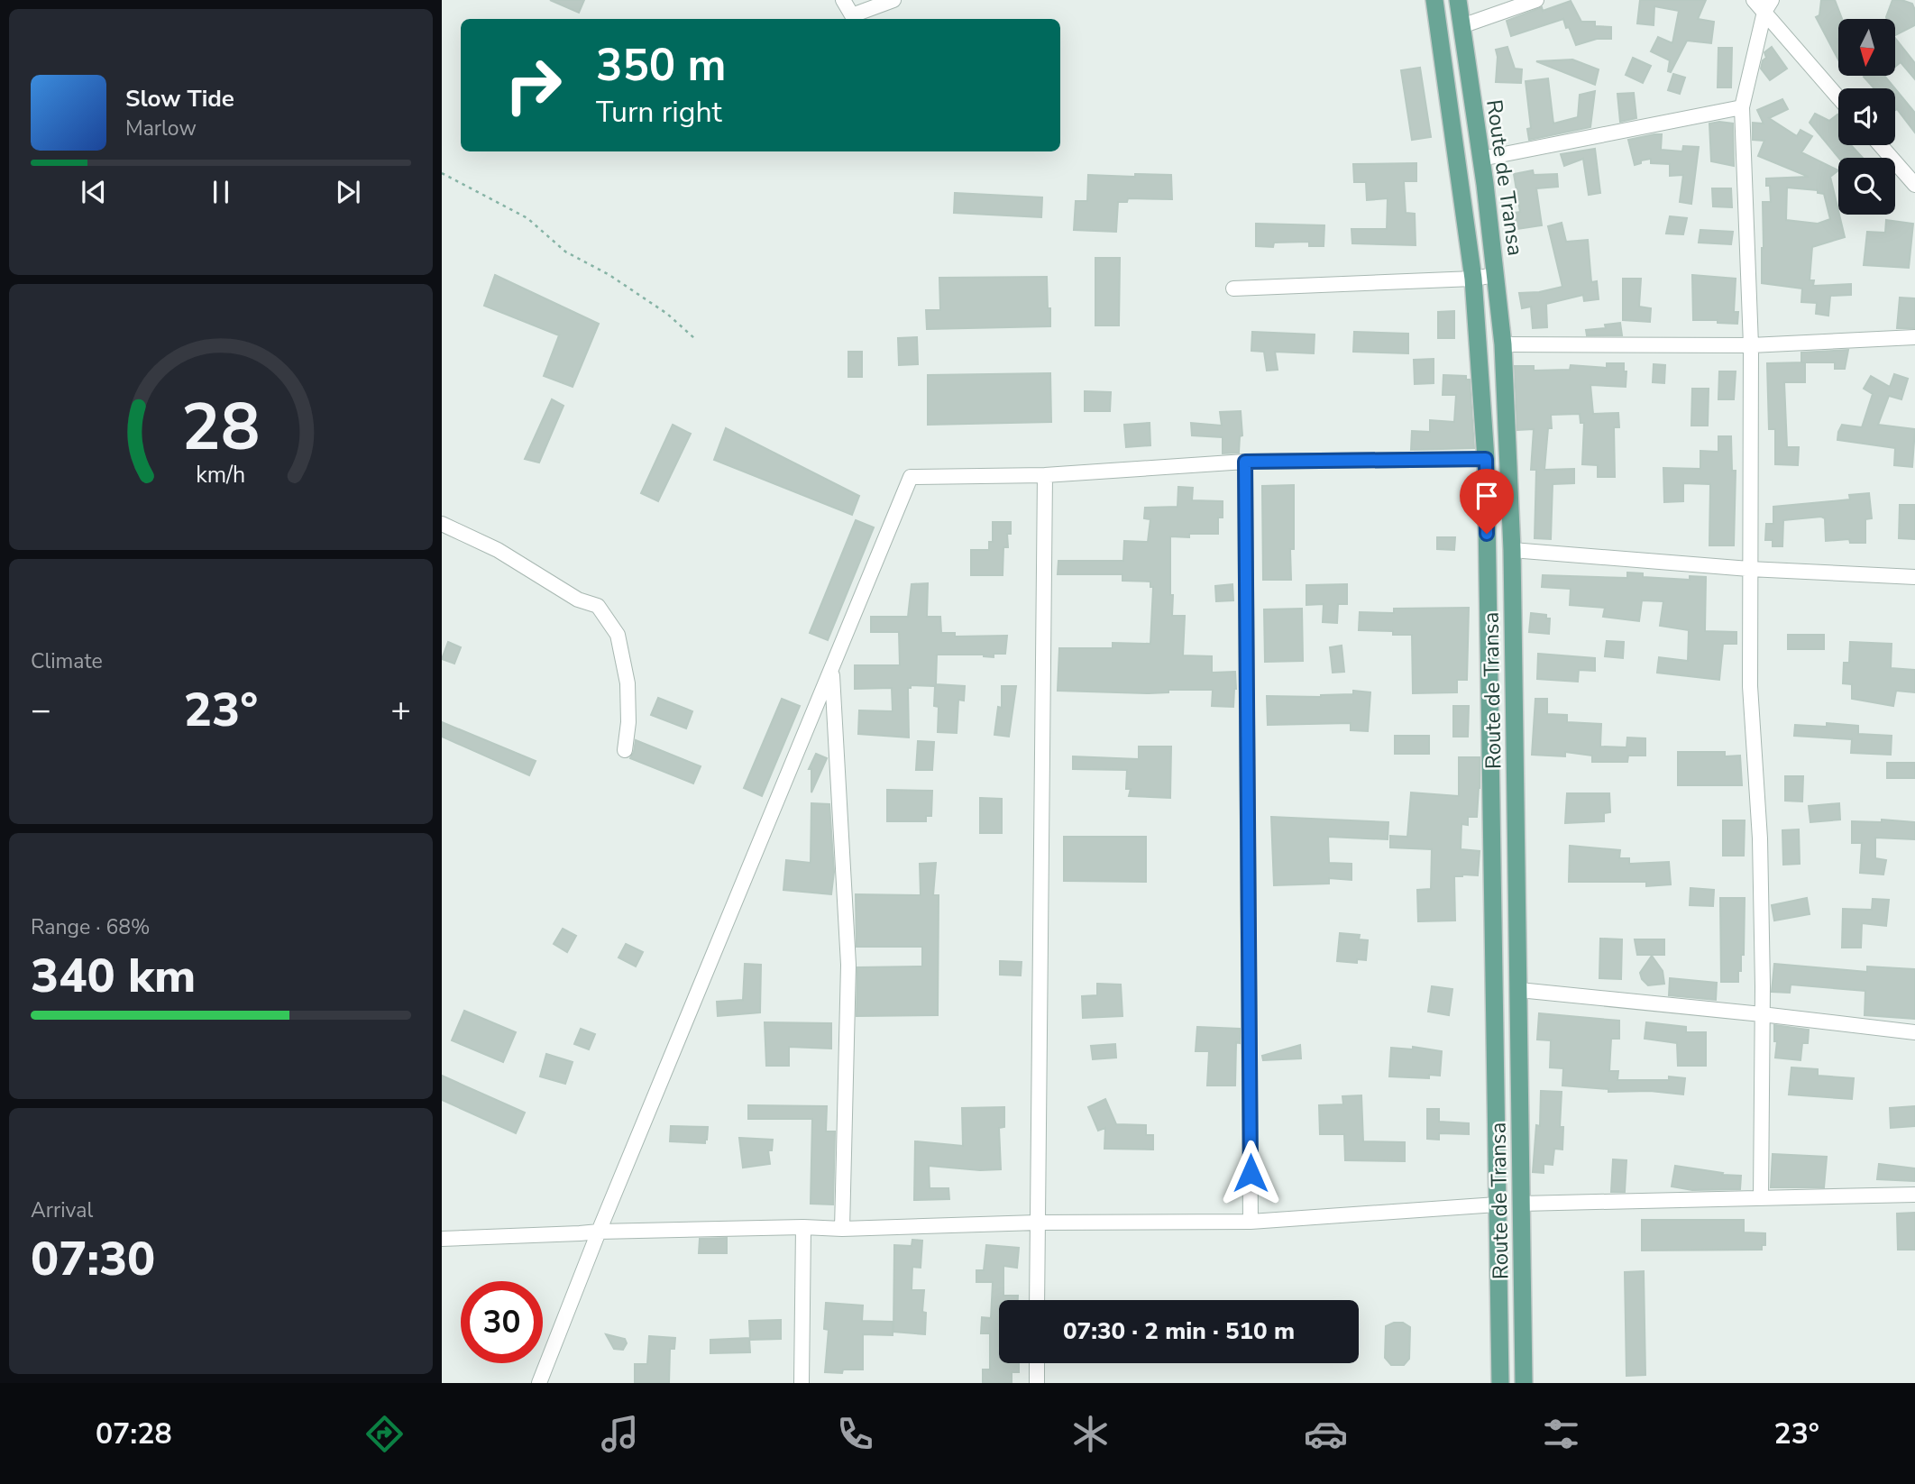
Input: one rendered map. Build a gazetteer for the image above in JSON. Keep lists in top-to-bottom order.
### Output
{
  "streets": {
    "main road": ["Route de Transa"]
  },
  "north": "bottom",
  "page": {
    "turn": ["350 m", "Turn right"],
    "song": ["Slow Tide", "Marlow"],
    "tile": [
      "Climate",
      ["Range · 68%", "340 km"],
      ["Arrival", "07:30"]
    ],
    "heat": ["−", "23°", "+"],
    "limit": "30",
    "trip": "07:30 · 2 min · 510 m",
    "tabs": ["07:28", "23°"],
    "gauge": ["28", "km/h"]
  }
}
